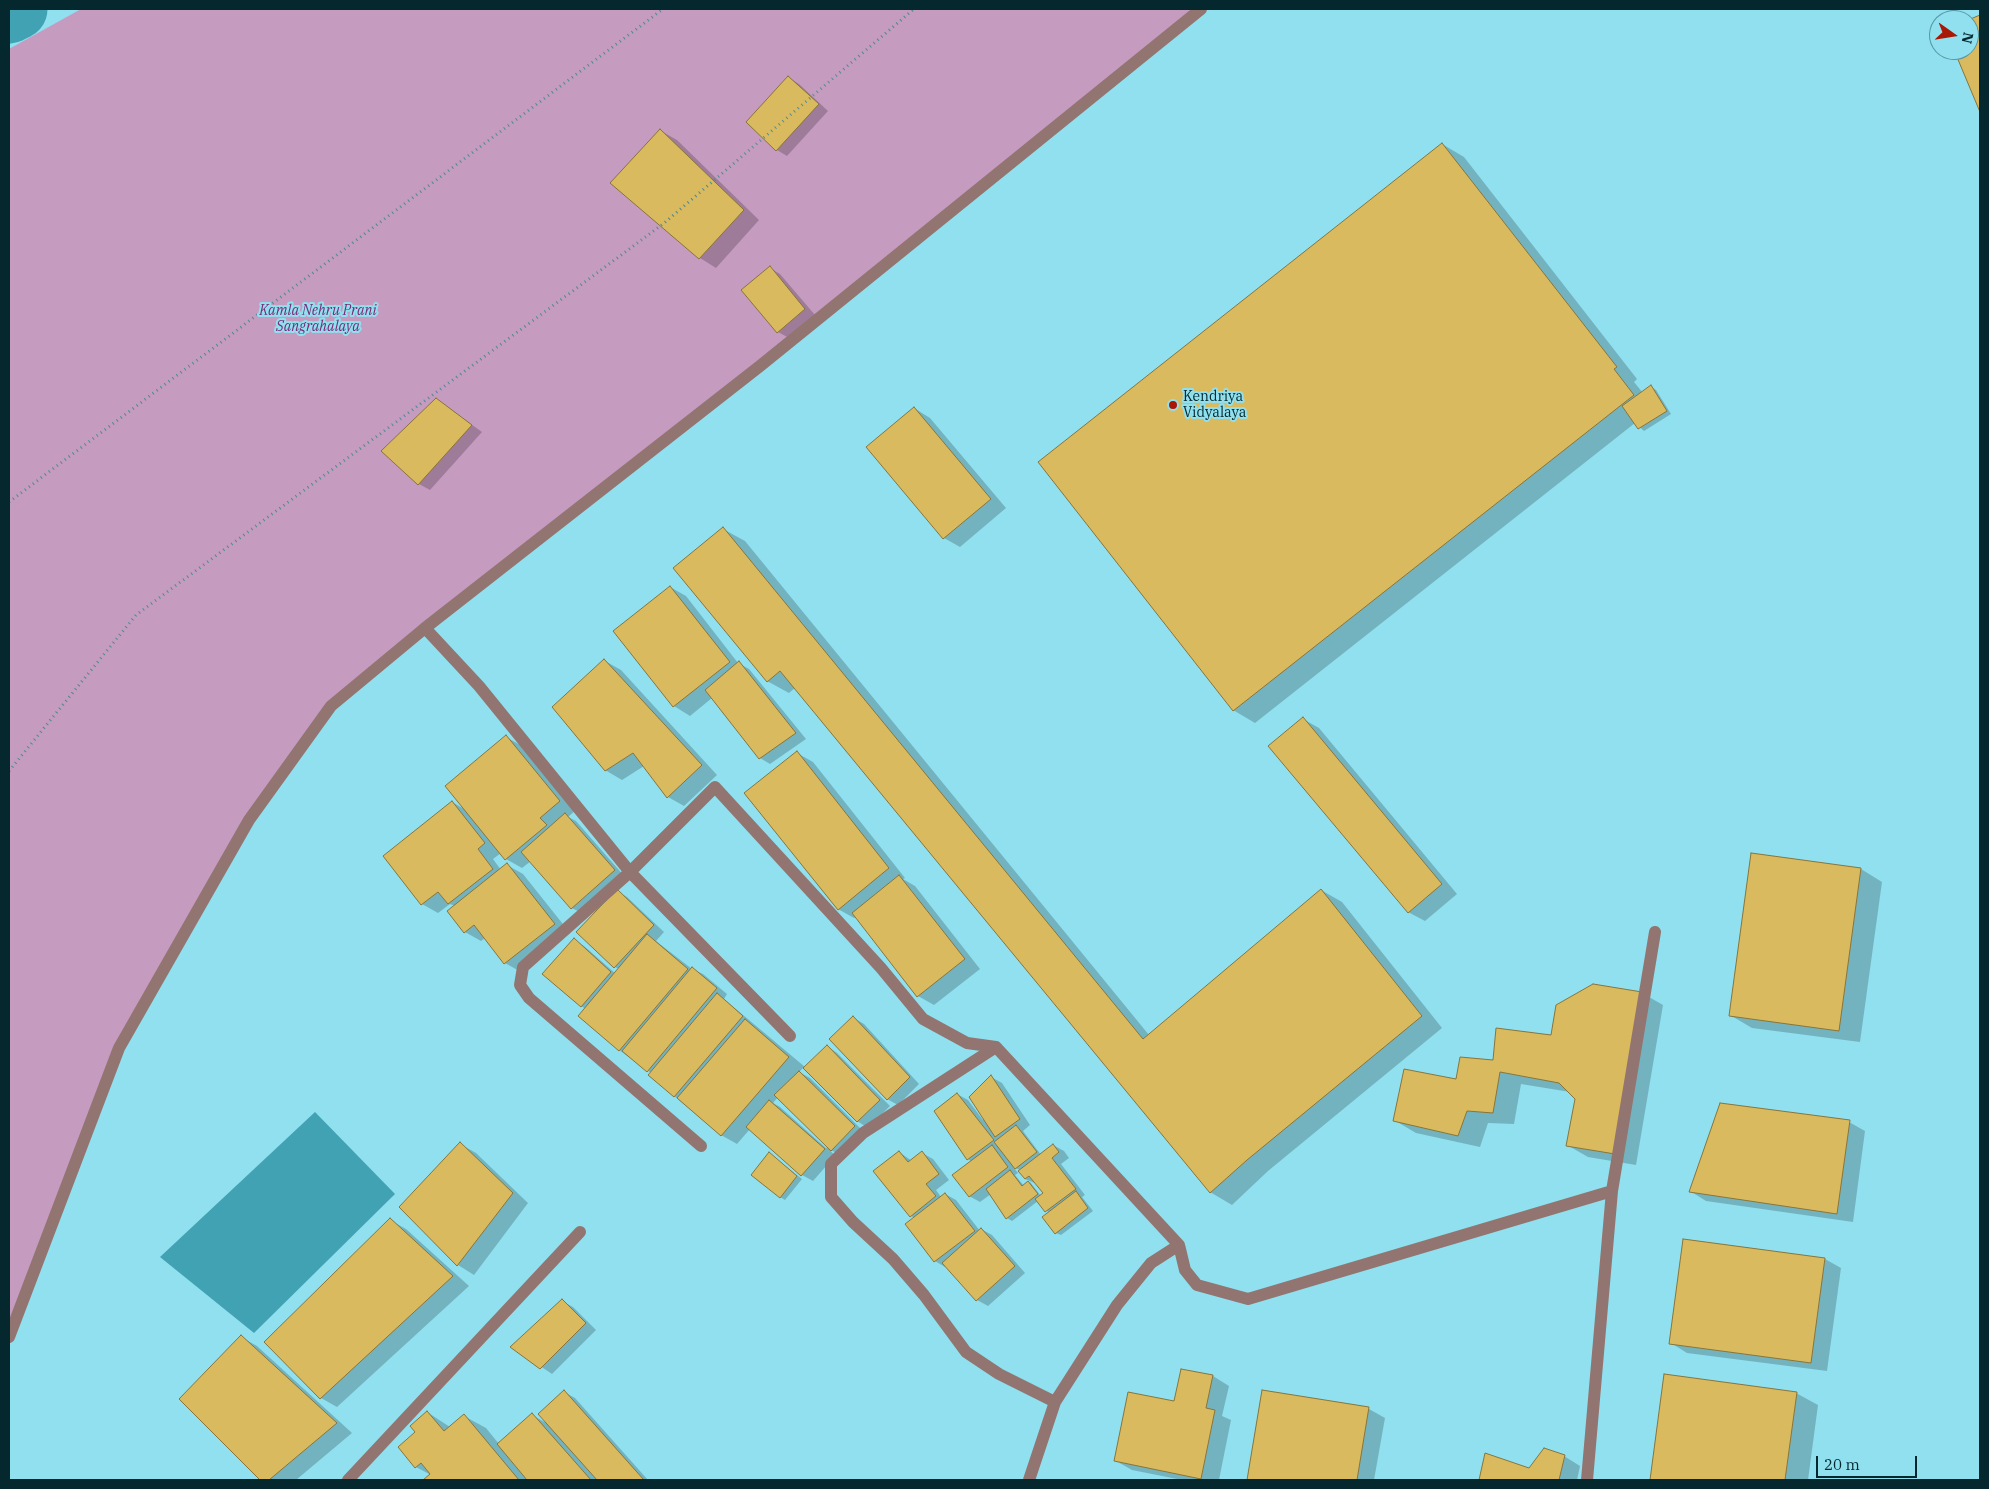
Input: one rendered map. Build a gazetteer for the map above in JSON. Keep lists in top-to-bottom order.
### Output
{
  "parks": ["Kamla Nehru Prani Sangrahalaya"],
  "places": ["Kendriya Vidyalaya"],
  "scale_bar": "20 m",
  "north": "right"
}
